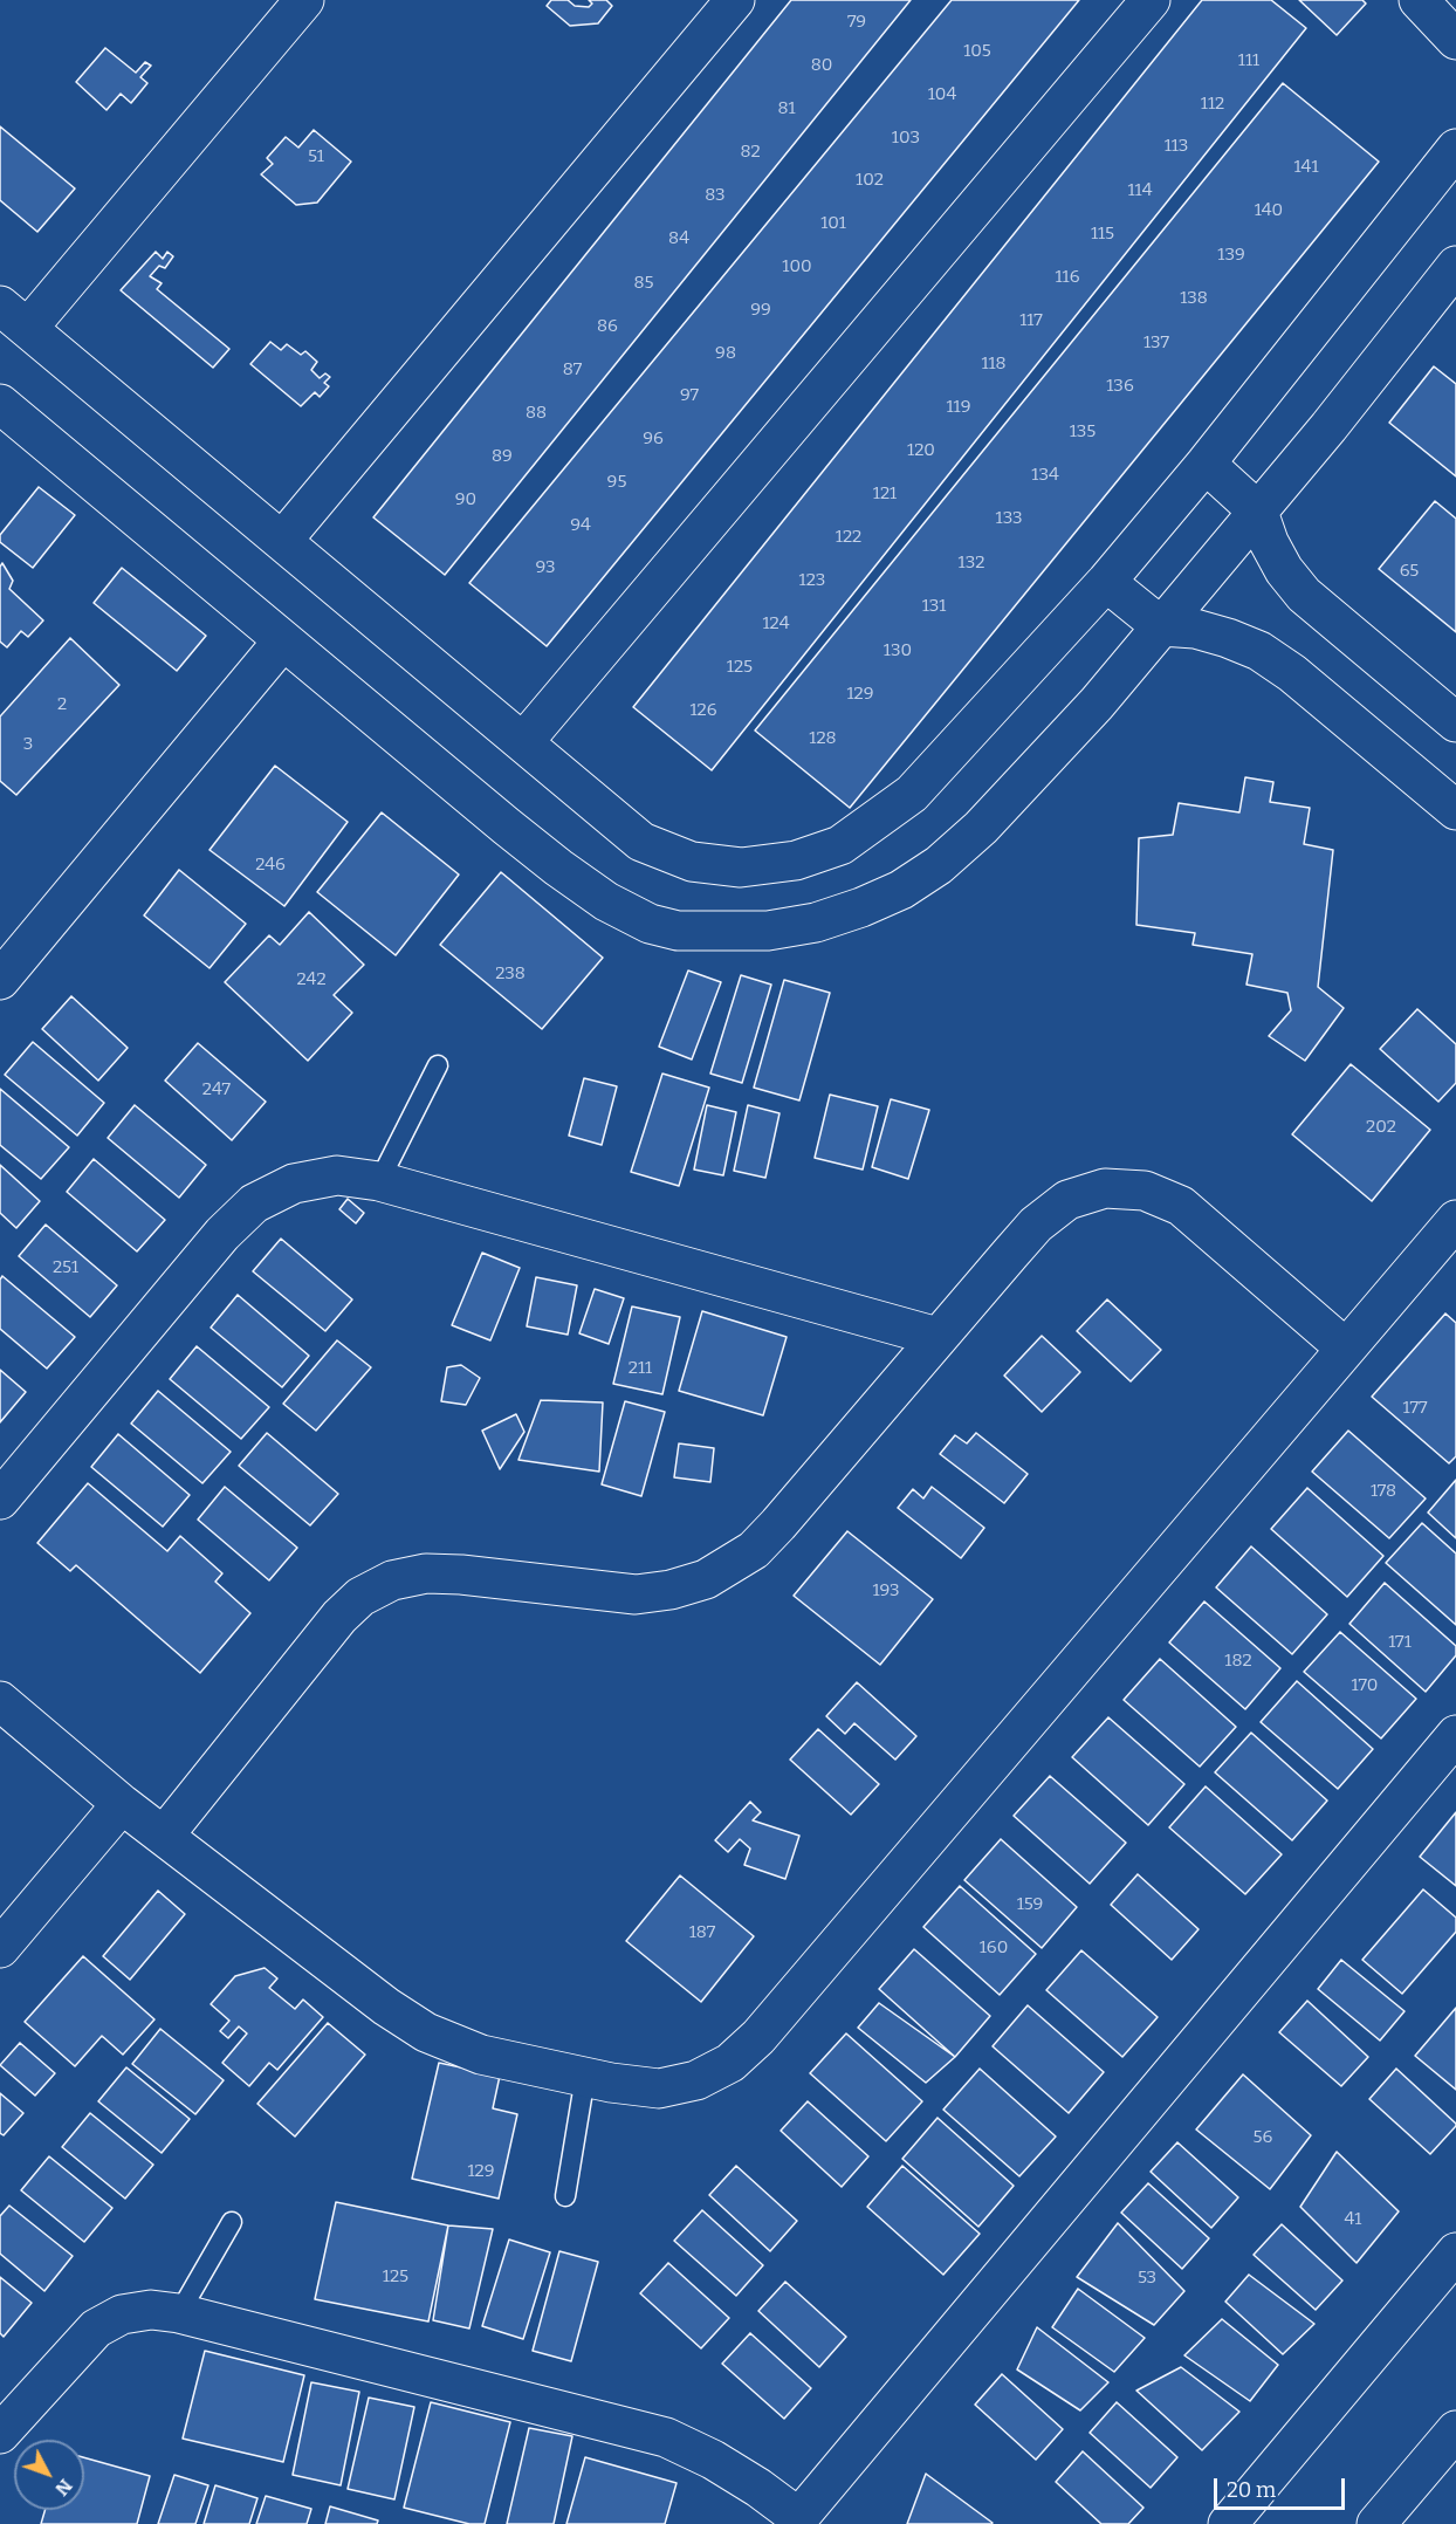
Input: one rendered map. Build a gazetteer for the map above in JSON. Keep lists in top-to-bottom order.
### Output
{
  "house_numbers": [
    "79",
    "105",
    "111",
    "80",
    "104",
    "112",
    "81",
    "103",
    "113",
    "82",
    "51",
    "141",
    "102",
    "114",
    "83",
    "140",
    "101",
    "115",
    "84",
    "139",
    "100",
    "116",
    "85",
    "138",
    "99",
    "117",
    "86",
    "137",
    "98",
    "118",
    "87",
    "136",
    "97",
    "119",
    "88",
    "135",
    "96",
    "120",
    "89",
    "134",
    "95",
    "121",
    "90",
    "133",
    "94",
    "122",
    "132",
    "93",
    "65",
    "123",
    "131",
    "124",
    "130",
    "125",
    "129",
    "2",
    "126",
    "128",
    "3",
    "246",
    "238",
    "242",
    "247",
    "202",
    "251",
    "211",
    "177",
    "178",
    "193",
    "171",
    "182",
    "170",
    "159",
    "187",
    "160",
    "56",
    "129",
    "41",
    "125",
    "53"
  ],
  "scale_bar": "20 m",
  "north": "bottom right"
}
